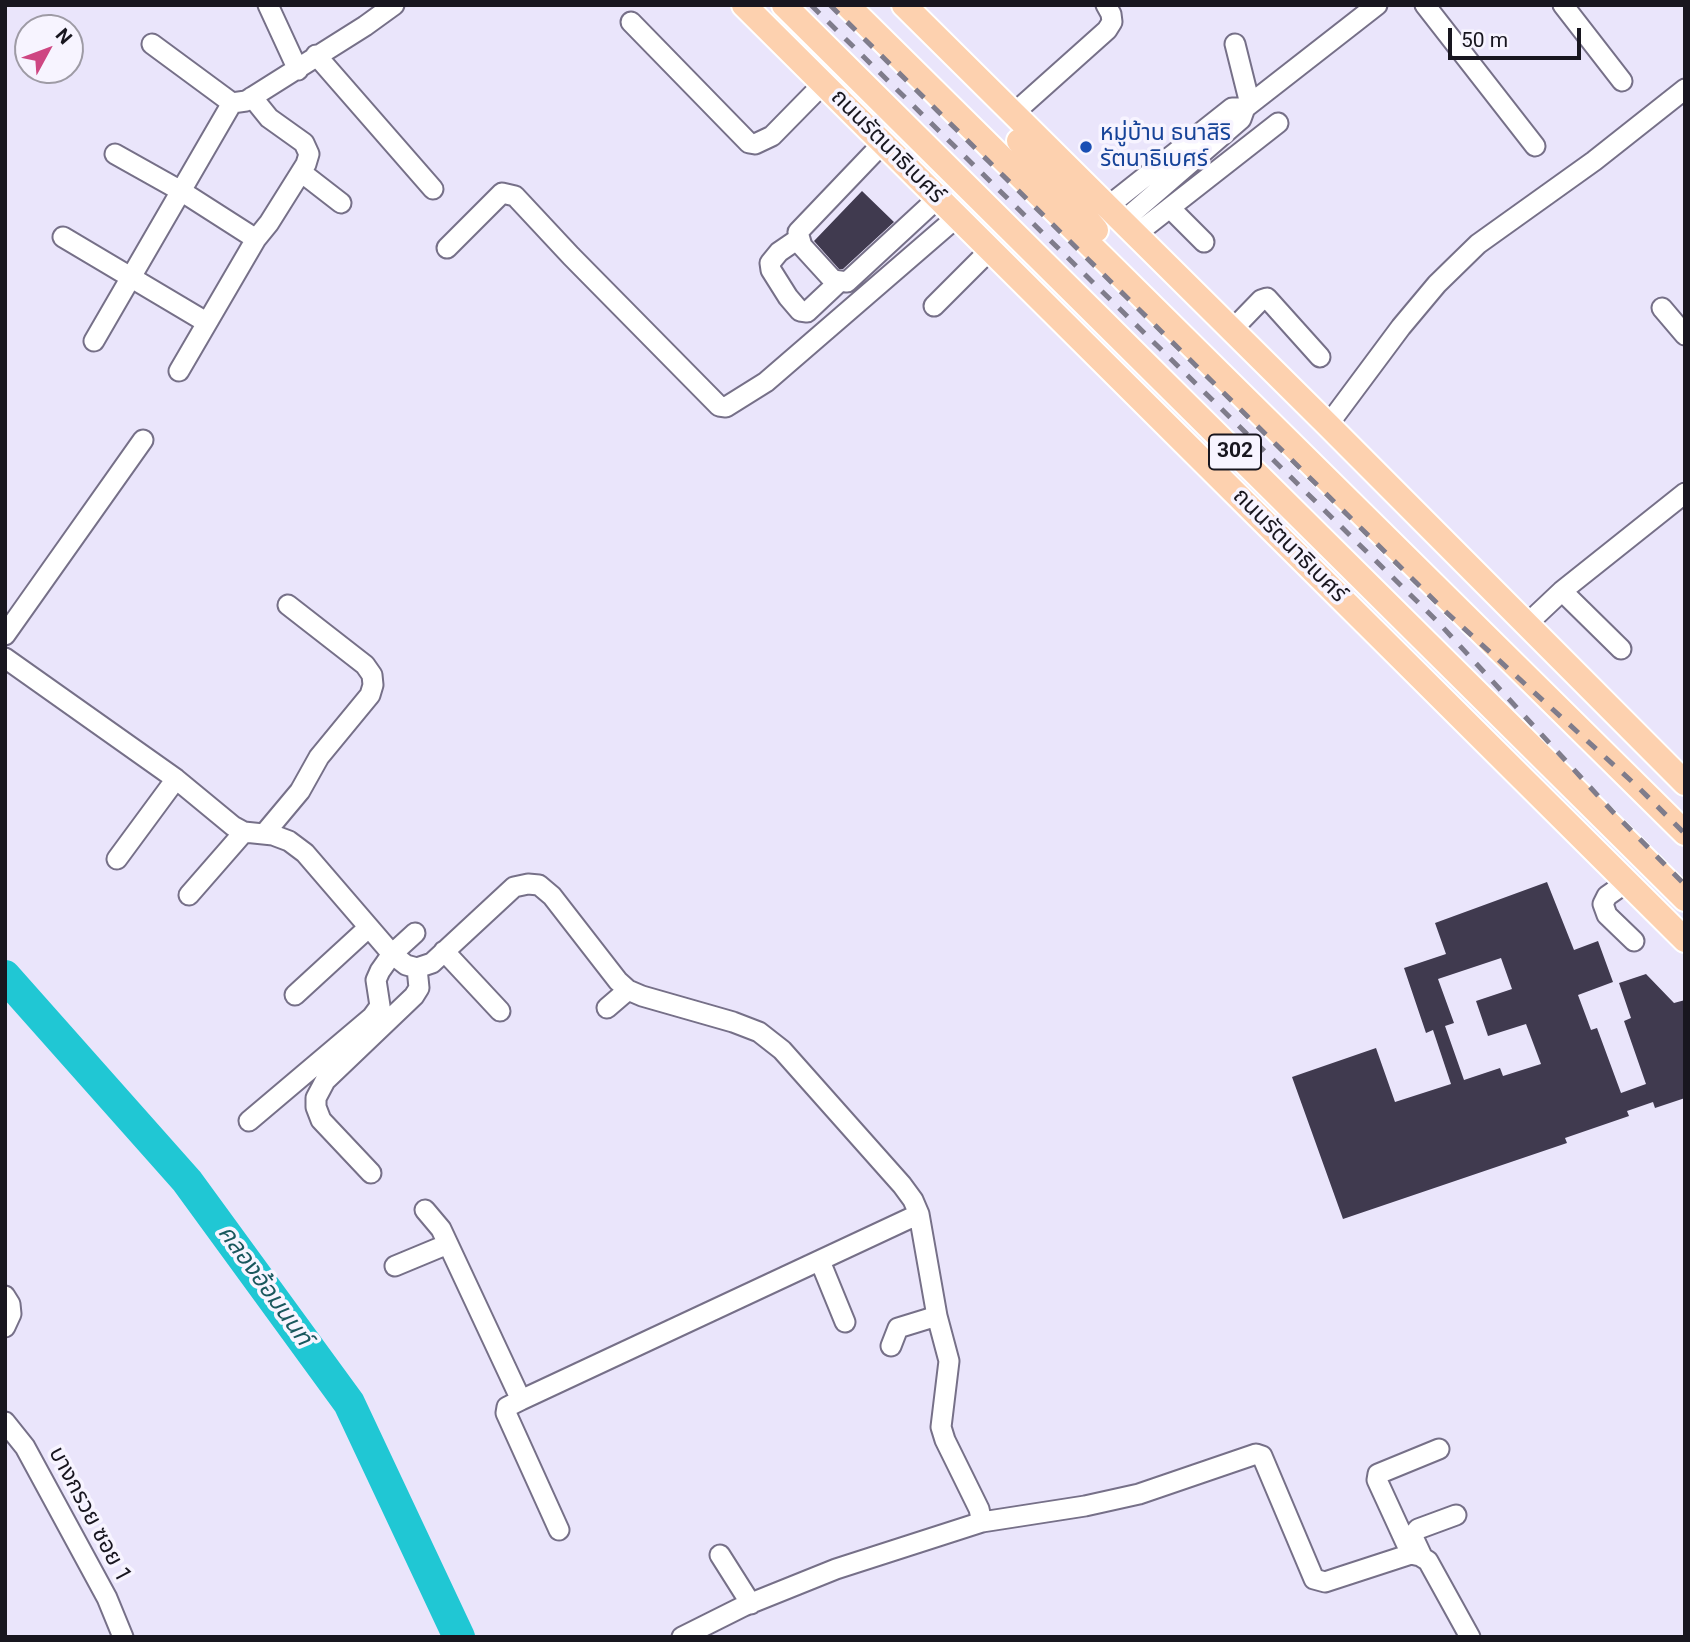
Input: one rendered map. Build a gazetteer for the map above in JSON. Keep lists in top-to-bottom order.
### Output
{
  "streets": {
    "main road": ["ถนนรัตนาธิเบศร์", "302"],
    "street": ["บางกรวย ซอย 1"]
  },
  "water": ["คลองอ้อมนนท์"],
  "places": ["หมู่บ้าน ธนาสิริ รัตนาธิเบศร์"],
  "scale_bar": "50 m",
  "north": "top right"
}
